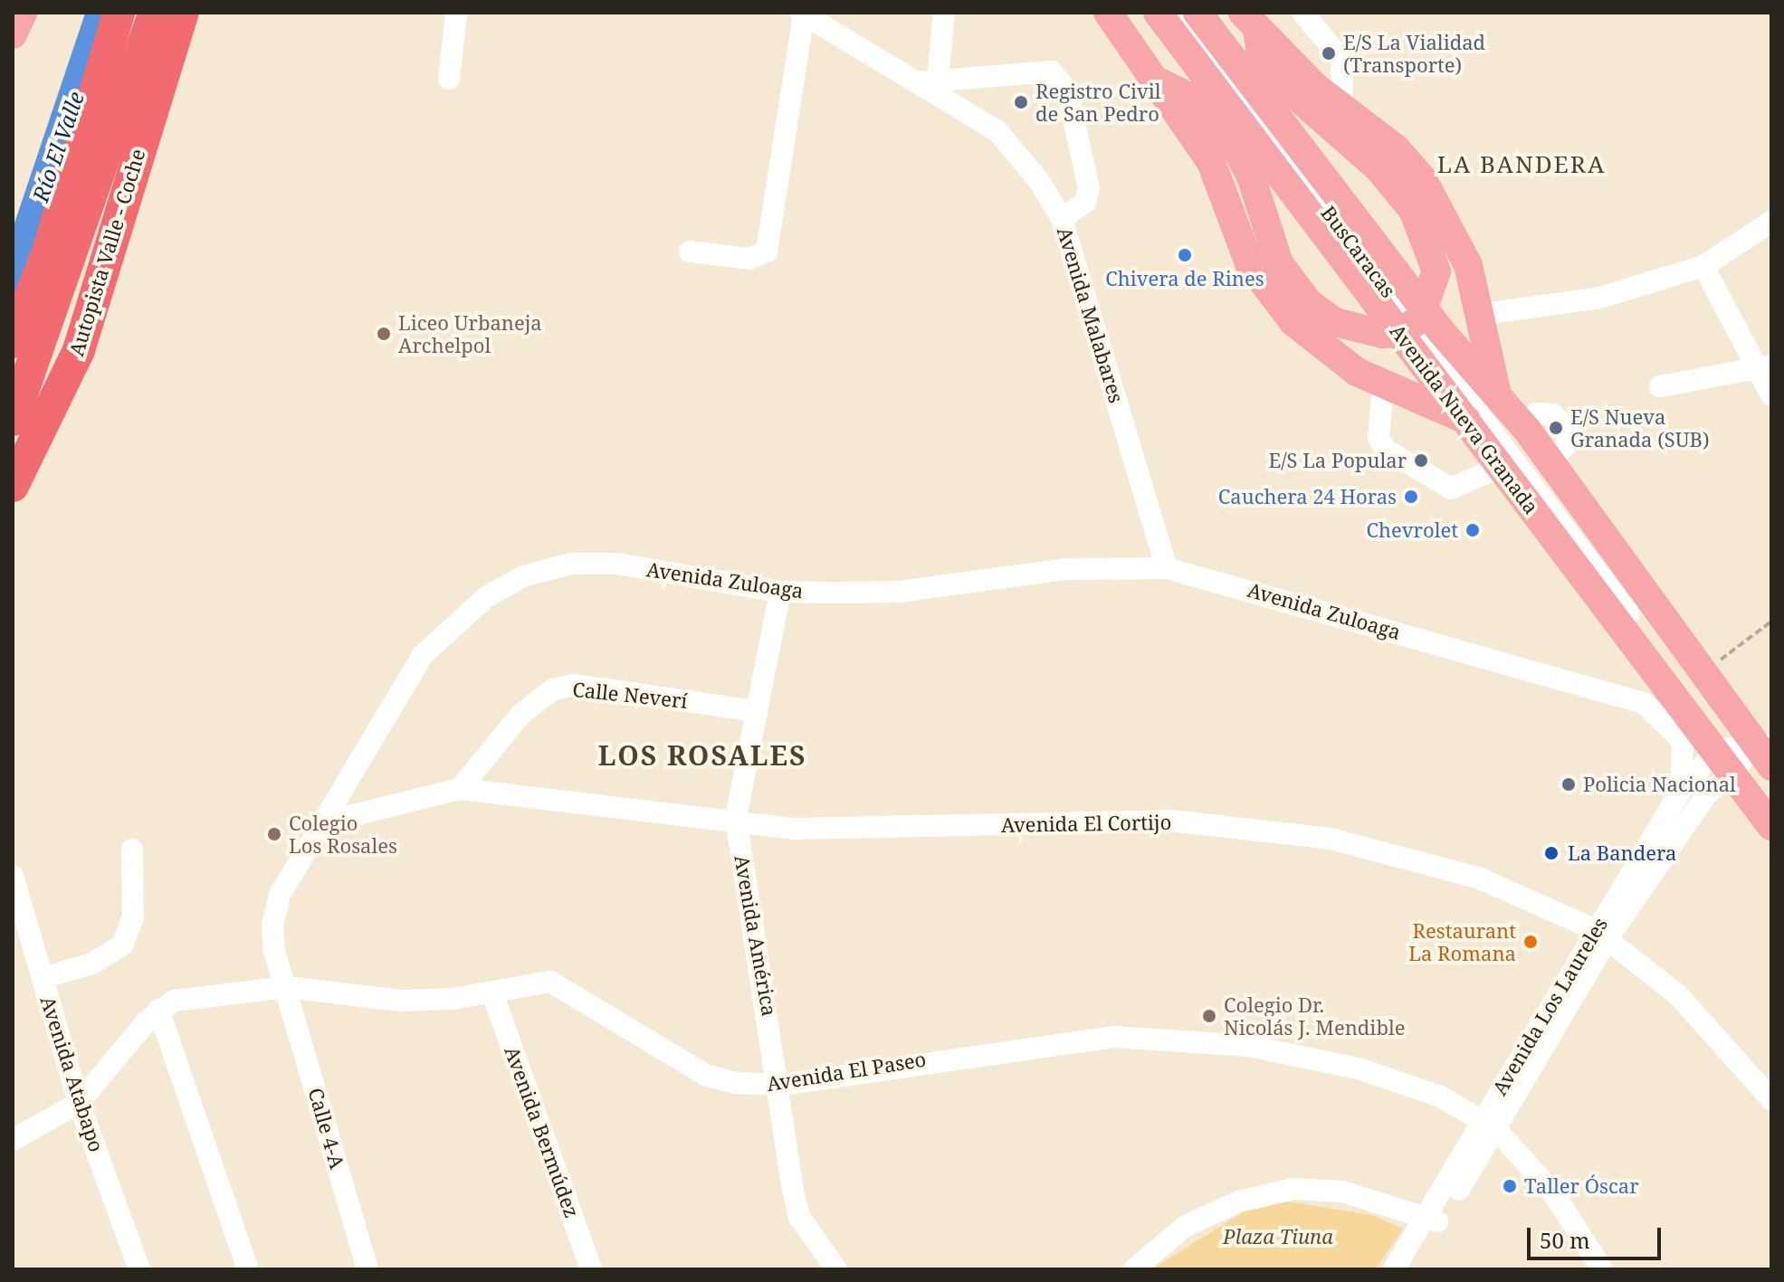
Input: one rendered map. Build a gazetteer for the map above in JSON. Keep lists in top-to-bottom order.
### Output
{
  "streets": {
    "highway": ["Autopista Valle - Coche"],
    "main road": ["Avenida Nueva Granada"],
    "street": [
      "BusCaracas",
      "Avenida Malabares",
      "Avenida Zuloaga",
      "Calle Neverí",
      "Avenida El Cortijo",
      "Avenida América",
      "Avenida Los Laureles",
      "Avenida El Paseo",
      "Avenida Atabapo",
      "Calle 4-A",
      "Avenida Bermúdez"
    ]
  },
  "crossings": [
    ["BusCaracas", "Avenida Nueva Granada"],
    ["BusCaracas", "Avenida Los Laureles"],
    ["Avenida Malabares", "Avenida Zuloaga"],
    ["Avenida Nueva Granada", "Avenida Zuloaga"],
    ["Avenida Nueva Granada", "Avenida Los Laureles"],
    ["Avenida Zuloaga", "Avenida El Cortijo"],
    ["Avenida Zuloaga", "Avenida América"],
    ["Avenida Zuloaga", "Avenida Los Laureles"],
    ["Avenida Zuloaga", "Avenida El Paseo"],
    ["Avenida Zuloaga", "Calle 4-A"],
    ["Calle Neverí", "Avenida El Cortijo"],
    ["Calle Neverí", "Avenida América"],
    ["Avenida El Cortijo", "Avenida América"],
    ["Avenida El Cortijo", "Avenida Los Laureles"],
    ["Avenida América", "Avenida El Paseo"],
    ["Avenida Los Laureles", "Avenida El Paseo"],
    ["Avenida El Paseo", "Calle 4-A"],
    ["Avenida El Paseo", "Avenida Bermúdez"]
  ],
  "districts": ["LA BANDERA", "LOS ROSALES"],
  "water": ["Río El Valle"],
  "parks": ["Plaza Tiuna"],
  "places": [
    "E/S La Vialidad (Transporte)",
    "Registro Civil de San Pedro",
    "Chivera de Rines",
    "Liceo Urbaneja Archelpol",
    "E/S Nueva Granada (SUB)",
    "E/S La Popular",
    "Cauchera 24 Horas",
    "Chevrolet",
    "Policia Nacional",
    "Colegio Los Rosales",
    "La Bandera",
    "Restaurant La Romana",
    "Colegio Dr. Nicolás J. Mendible",
    "Taller Óscar"
  ],
  "scale_bar": "50 m"
}
